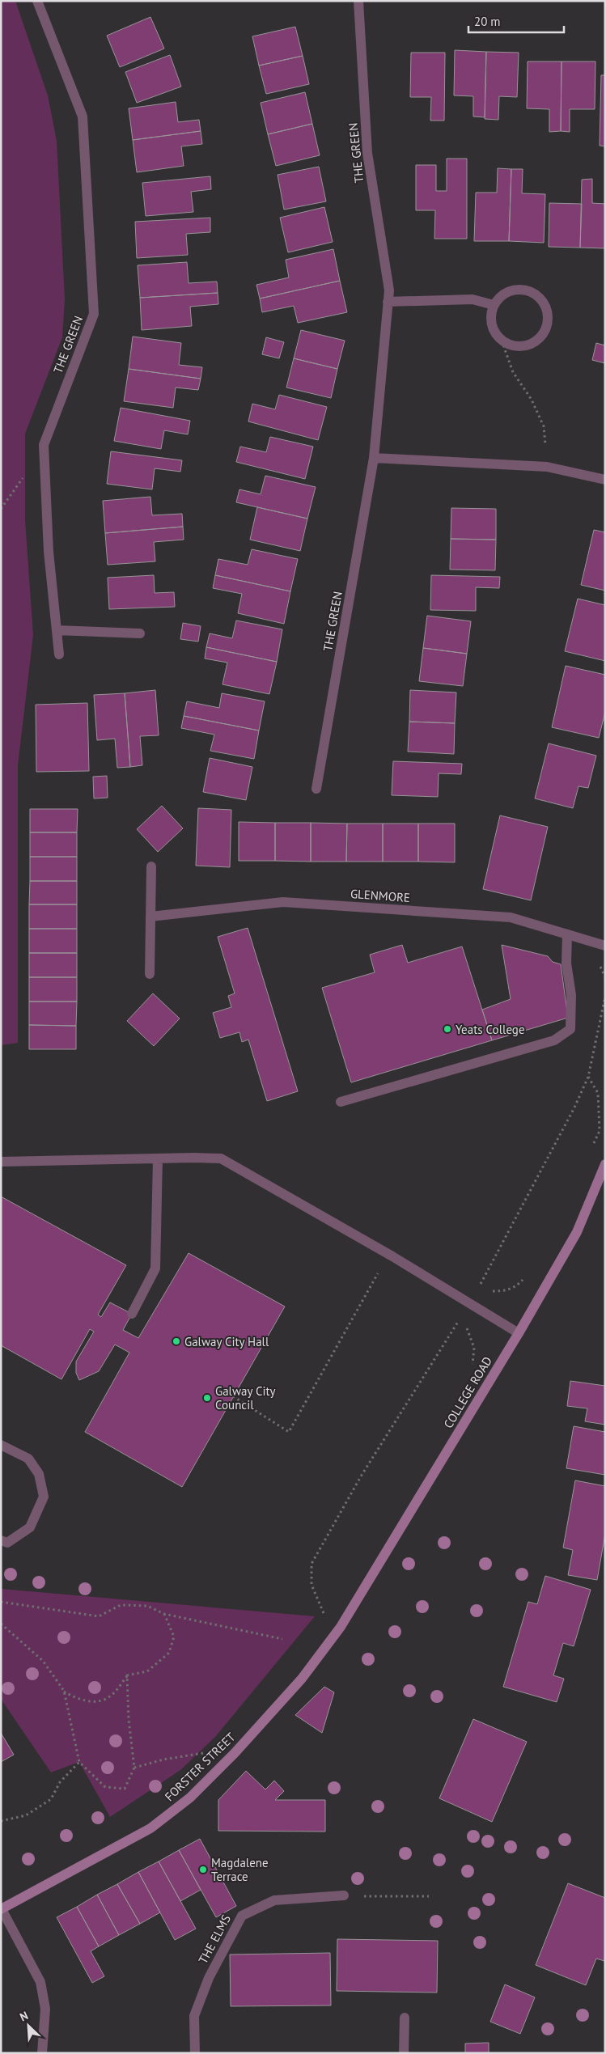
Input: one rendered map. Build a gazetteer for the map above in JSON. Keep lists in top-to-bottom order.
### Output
{
  "streets": {
    "main road": ["COLLEGE ROAD", "FORSTER STREET"],
    "street": ["THE GREEN", "GLENMORE", "THE ELMS"]
  },
  "crossings": [
    ["COLLEGE ROAD", "FORSTER STREET"]
  ],
  "places": [
    "Yeats College",
    "Galway City Hall",
    "Galway City Council",
    "Magdalene Terrace"
  ],
  "scale_bar": "20 m",
  "north": "top left"
}
